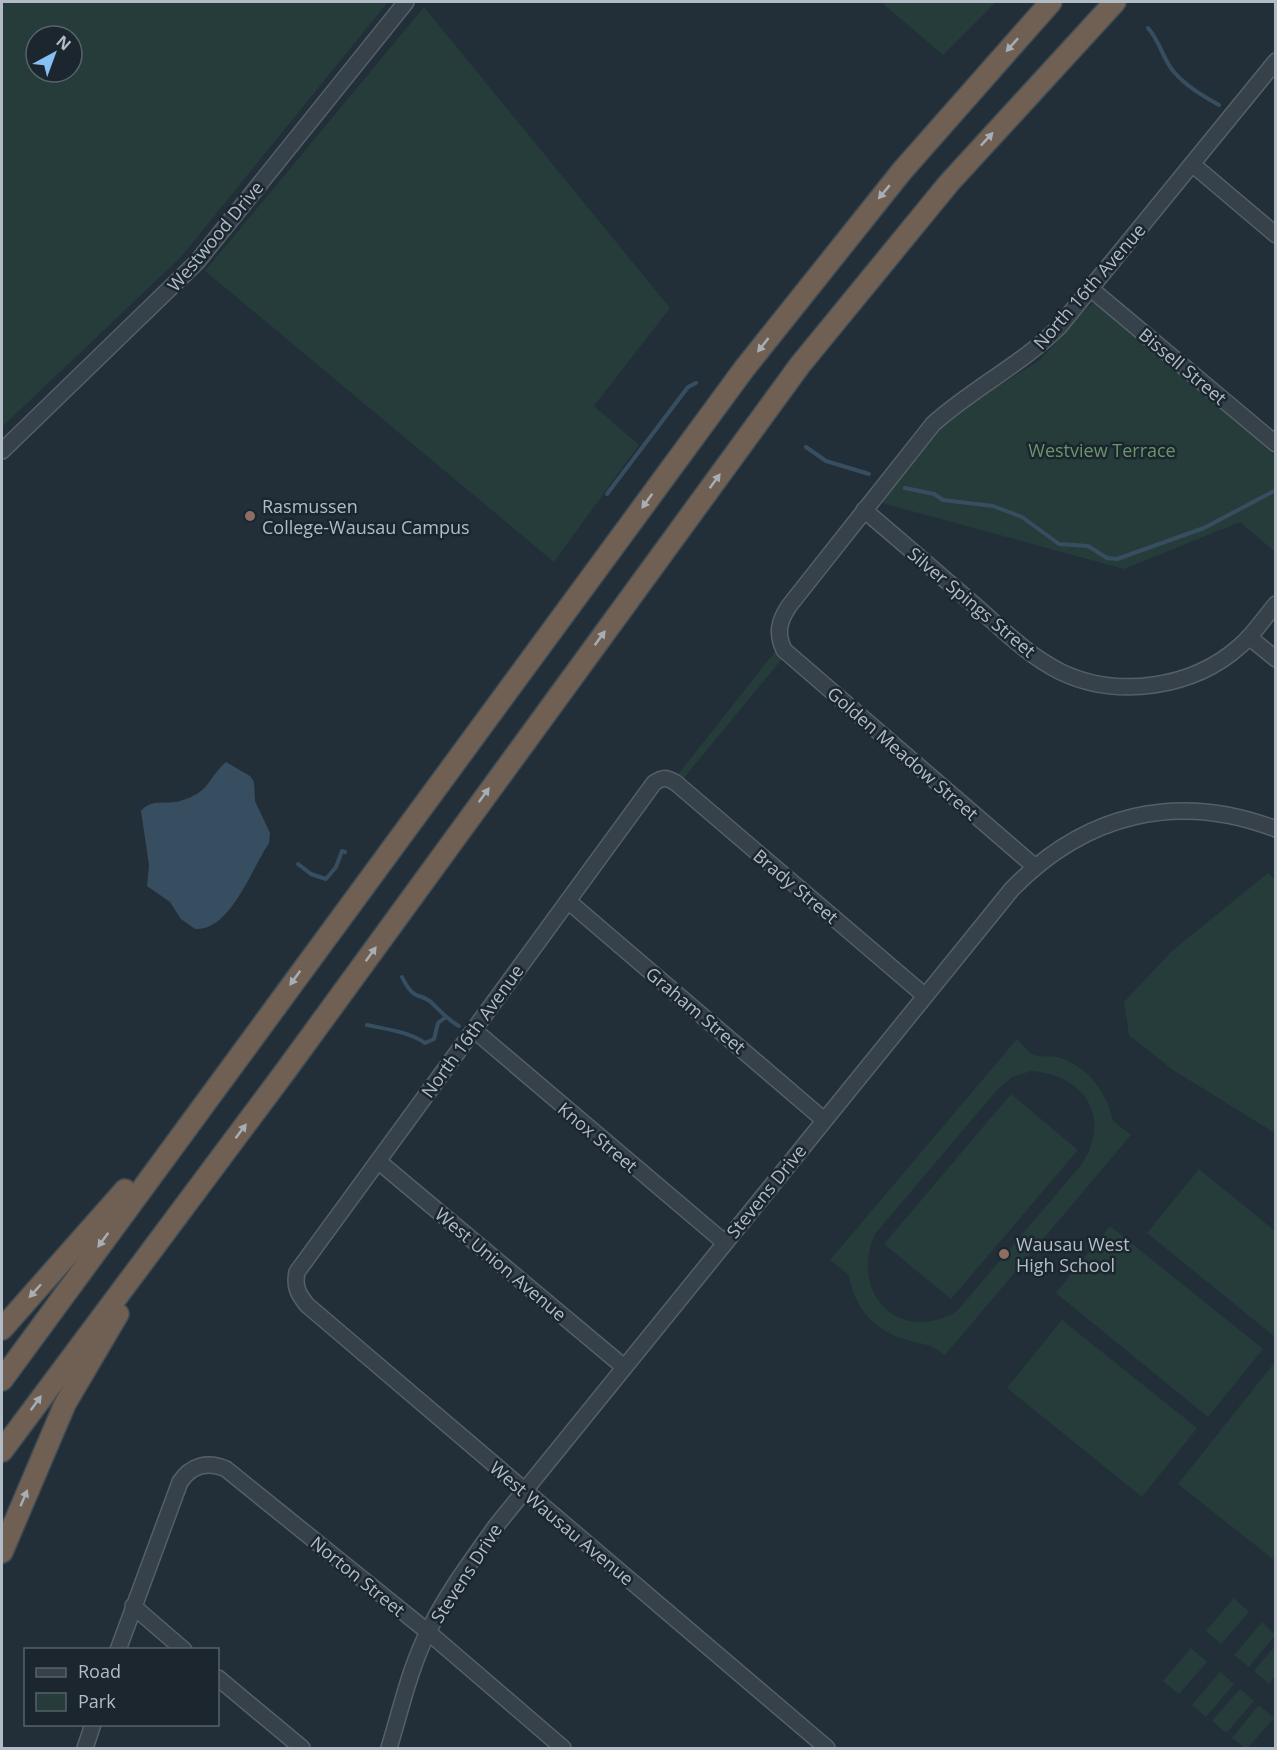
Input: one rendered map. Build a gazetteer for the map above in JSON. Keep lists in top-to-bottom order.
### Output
{
  "streets": {
    "street": [
      "Westwood Drive",
      "North 16th Avenue",
      "Bissell Street",
      "Silver Spings Street",
      "Golden Meadow Street",
      "Brady Street",
      "Graham Street",
      "Knox Street",
      "Stevens Drive",
      "West Union Avenue",
      "West Wausau Avenue",
      "Norton Street"
    ]
  },
  "crossings": [
    ["North 16th Avenue", "Bissell Street"],
    ["North 16th Avenue", "Silver Spings Street"],
    ["North 16th Avenue", "Golden Meadow Street"],
    ["North 16th Avenue", "Brady Street"],
    ["North 16th Avenue", "Graham Street"],
    ["North 16th Avenue", "Knox Street"],
    ["North 16th Avenue", "West Union Avenue"],
    ["North 16th Avenue", "West Wausau Avenue"],
    ["Golden Meadow Street", "Stevens Drive"],
    ["Brady Street", "Stevens Drive"],
    ["Graham Street", "Stevens Drive"],
    ["Knox Street", "Stevens Drive"],
    ["Stevens Drive", "West Union Avenue"],
    ["Stevens Drive", "West Wausau Avenue"],
    ["Stevens Drive", "Norton Street"]
  ],
  "parks": ["Westview Terrace"],
  "places": ["Rasmussen College-Wausau Campus", "Wausau West High School"],
  "legend": ["Road", "Park"],
  "north": "top right"
}
